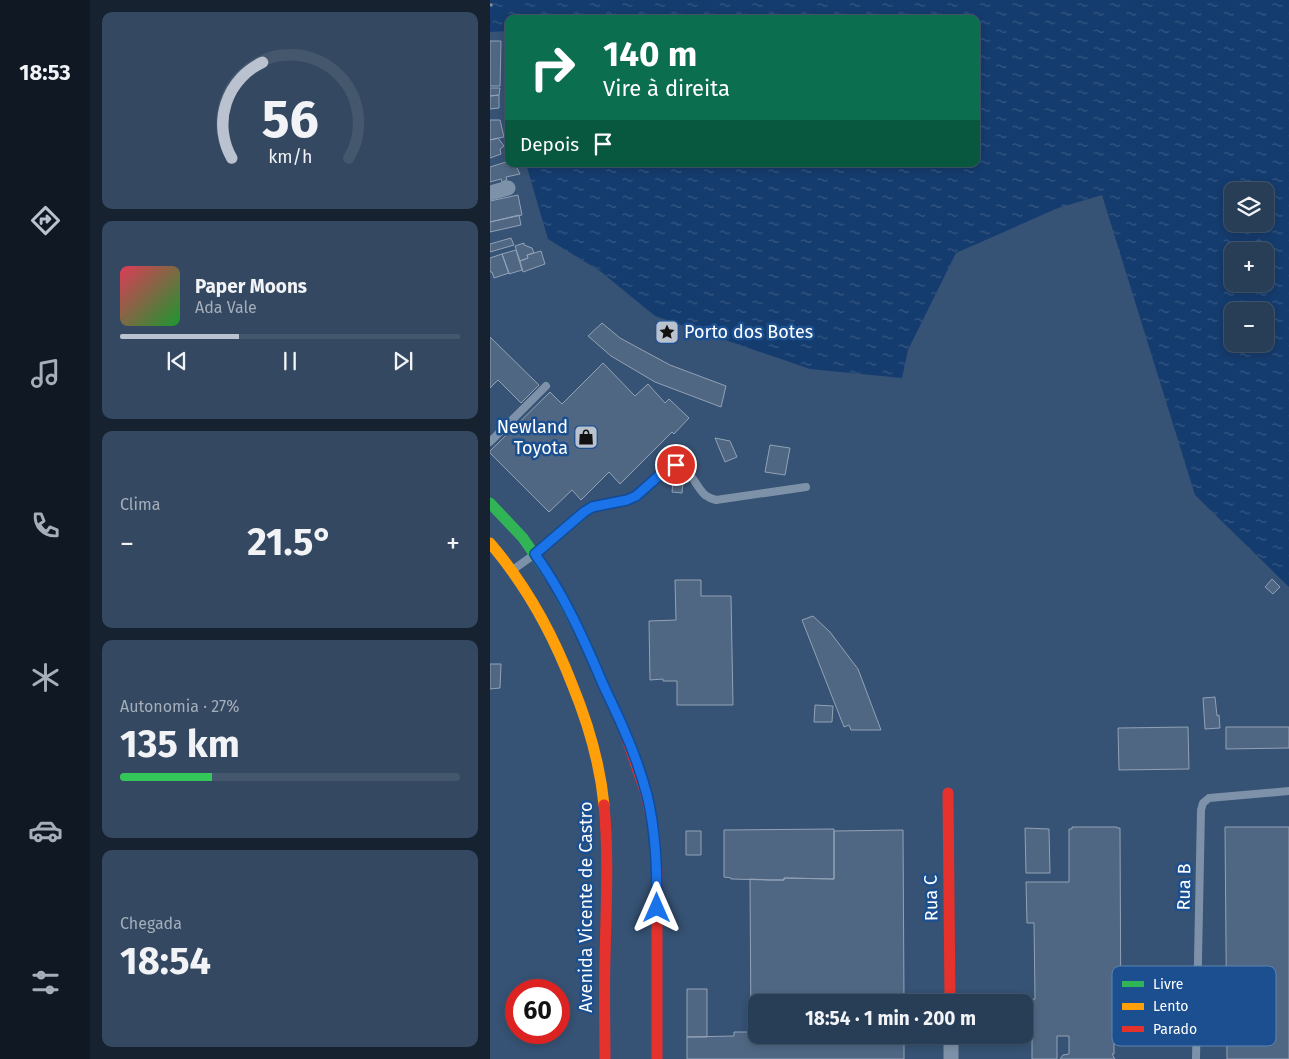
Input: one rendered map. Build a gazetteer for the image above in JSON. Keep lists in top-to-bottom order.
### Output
{
  "streets": {
    "main road": ["Rua C", "Avenida Vicente de Castro"],
    "lane": ["Rua B"]
  },
  "places": {
    "place": ["Porto dos Botes"],
    "shop": ["Newland Toyota"]
  },
  "legend": ["Livre", "Lento", "Parado"],
  "page": {
    "tabs": "18:53",
    "turn": ["140 m", "Vire à direita"],
    "then": "Depois",
    "map_buttons": ["+", "−"],
    "song": ["Paper Moons", "Ada Vale"],
    "tile": [
      "Clima",
      ["Autonomia · 27%", "135 km"],
      ["Chegada", "18:54"]
    ],
    "heat": ["−", "21.5°", "+"],
    "limit": "60",
    "trip": "18:54 · 1 min · 200 m",
    "gauge": ["56", "km/h"]
  }
}
